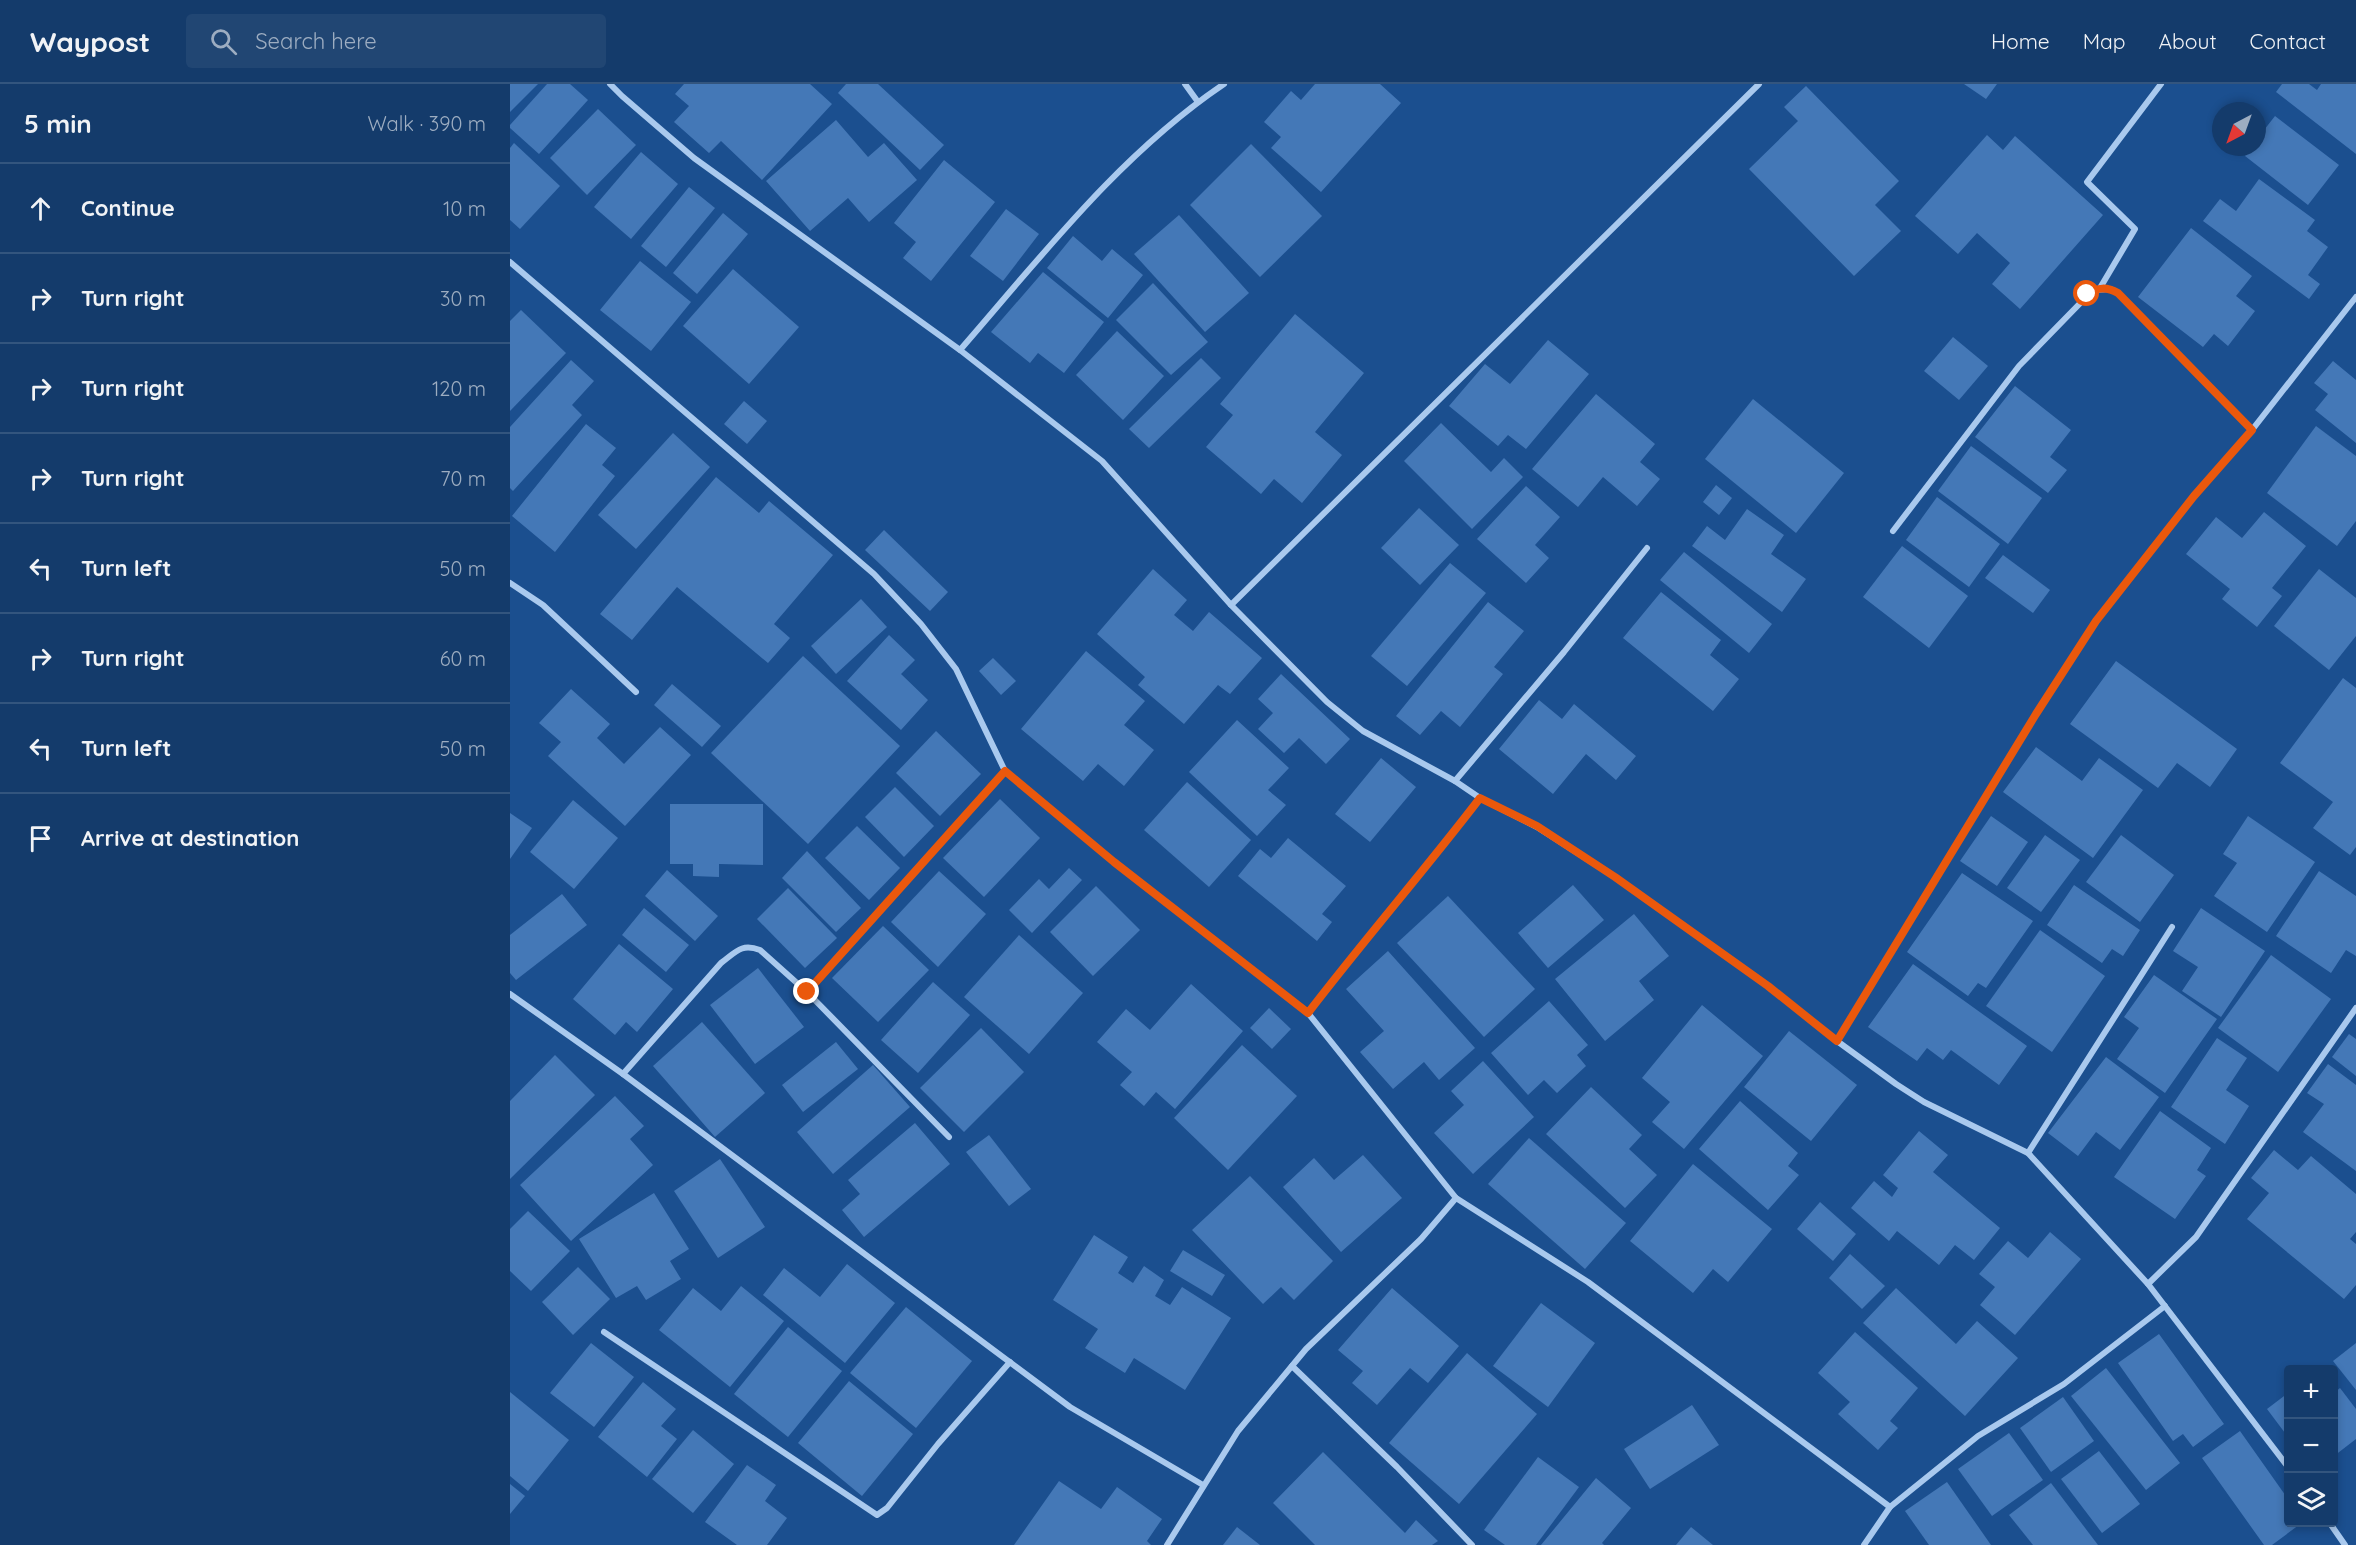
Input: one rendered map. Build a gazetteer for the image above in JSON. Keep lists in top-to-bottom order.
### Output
{
  "north": "bottom left",
  "page": {
    "header": "Waypost",
    "search": "Search here",
    "nav": [
      "Home",
      "Map",
      "About",
      "Contact"
    ],
    "heading": ["5 min", "Walk · 390 m"],
    "list": [
      ["Continue", "10 m"],
      ["Turn right", "30 m"],
      ["Turn right", "120 m"],
      ["Turn right", "70 m"],
      ["Turn left", "50 m"],
      ["Turn right", "60 m"],
      ["Turn left", "50 m"],
      "Arrive at destination"
    ],
    "map_buttons": ["+", "−"]
  }
}
